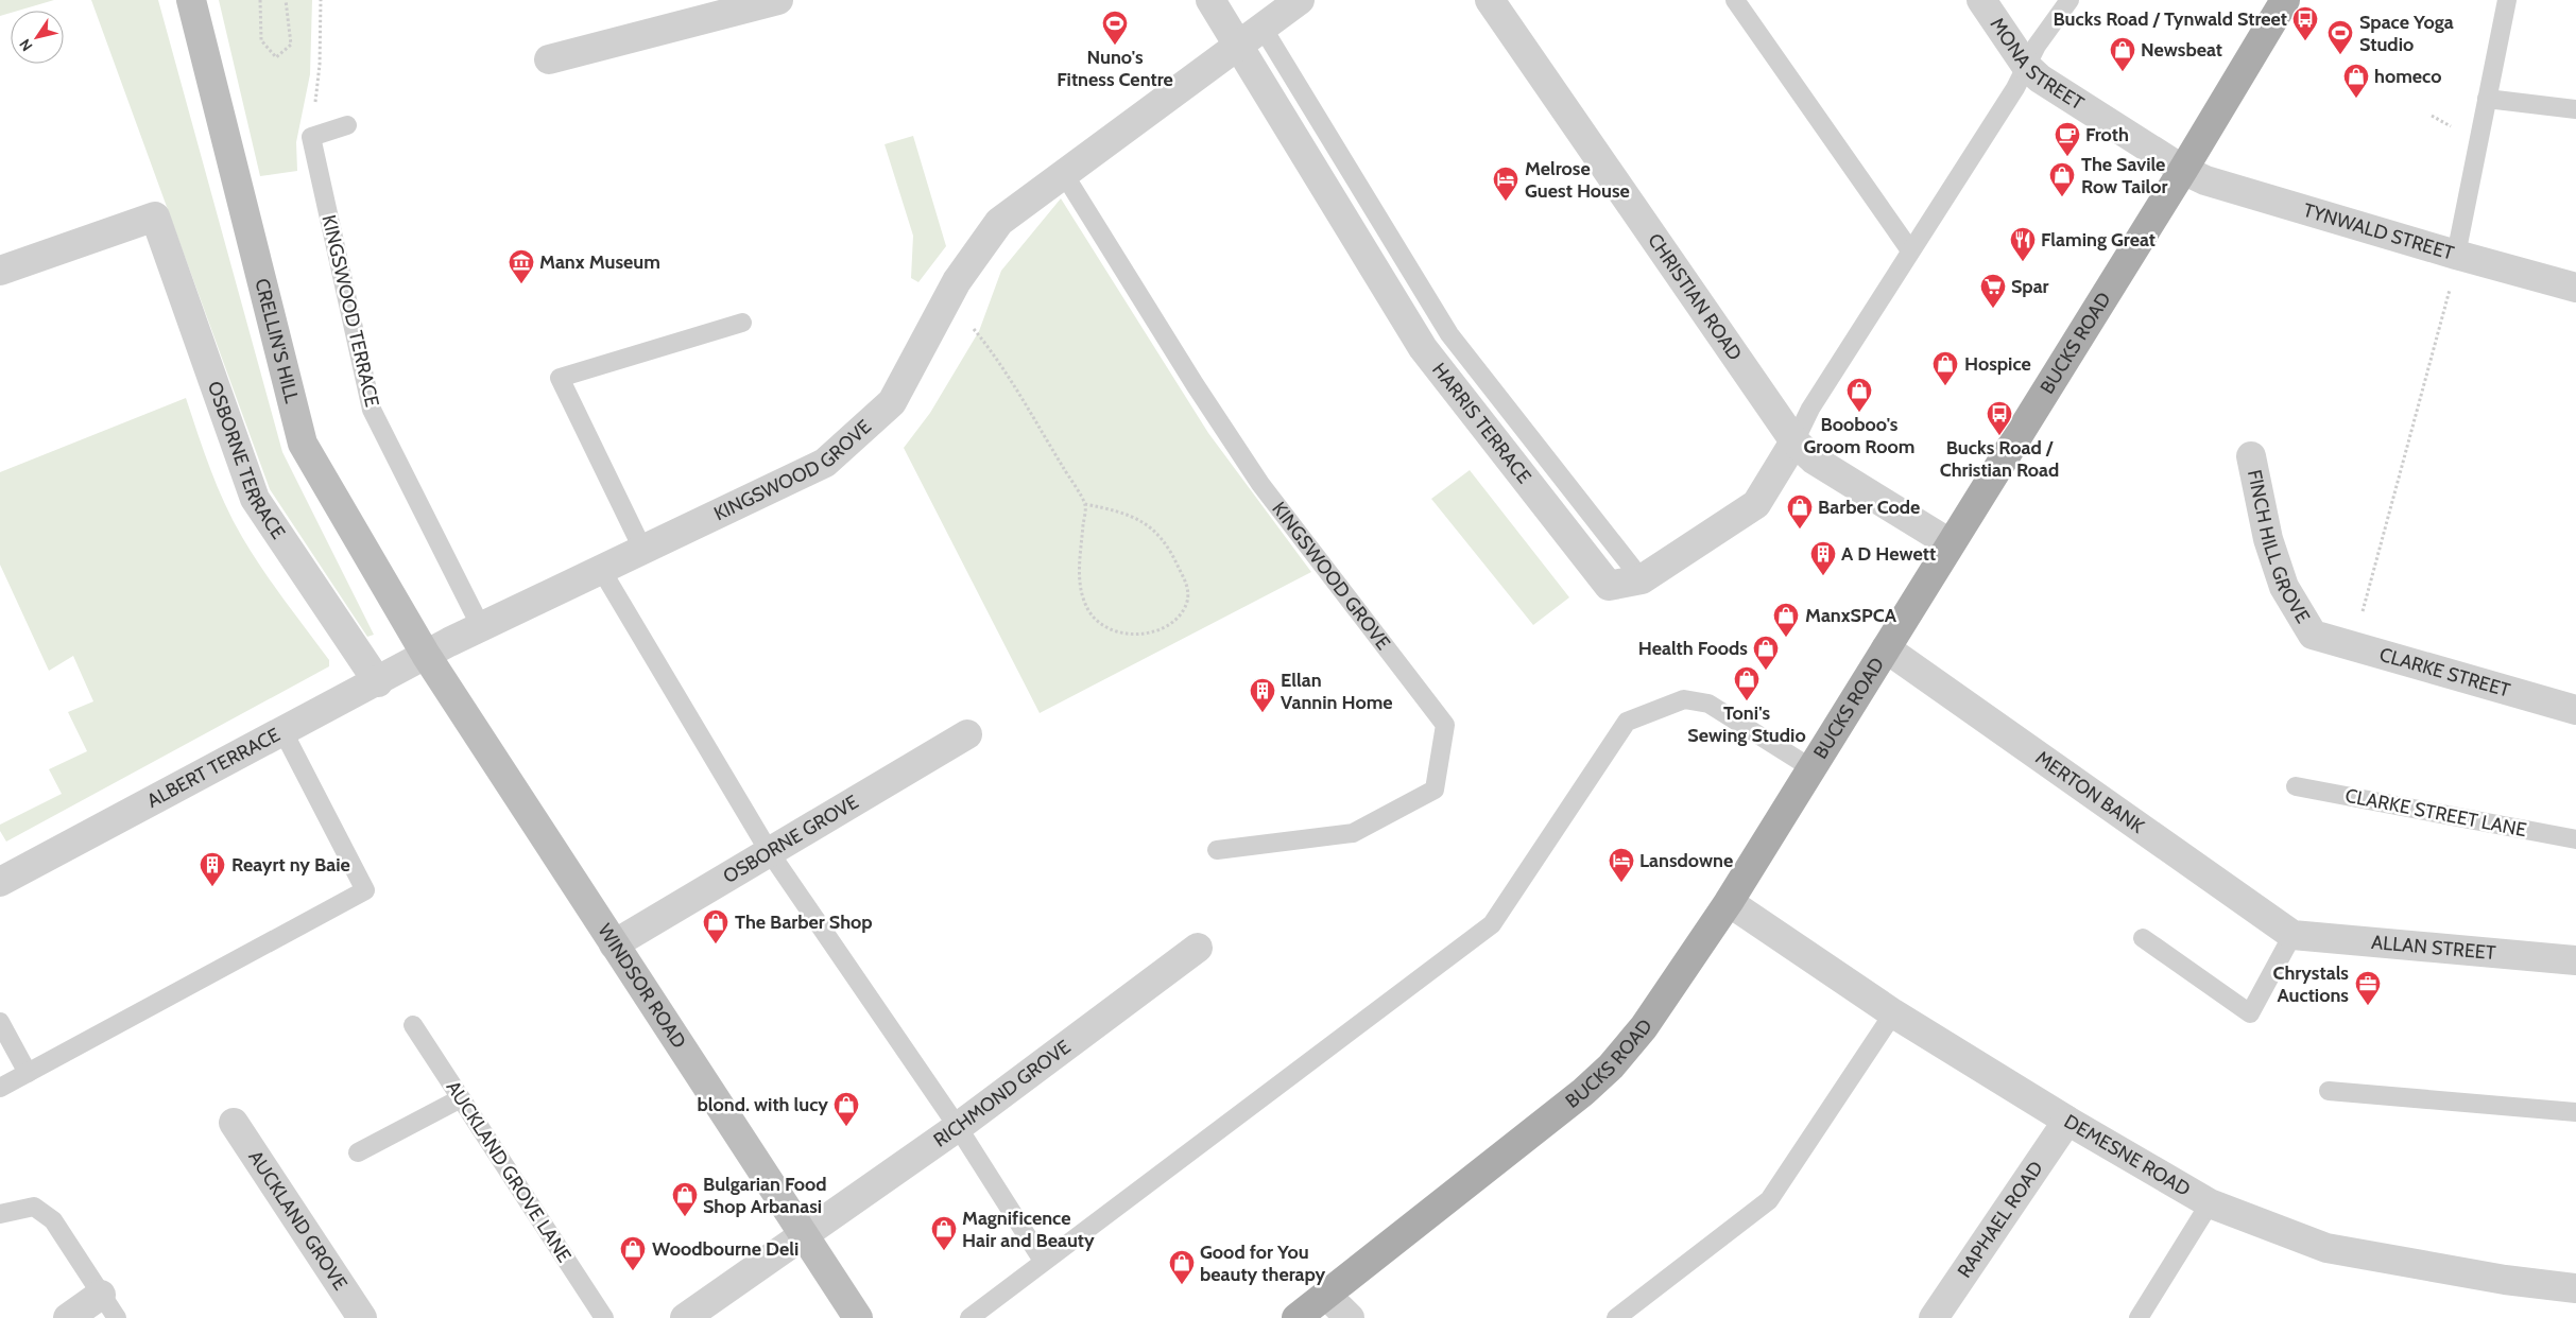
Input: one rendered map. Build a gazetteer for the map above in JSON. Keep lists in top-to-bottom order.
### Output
{
  "streets": {
    "main road": ["CRELLIN'S HILL", "BUCKS ROAD", "WINDSOR ROAD"],
    "street": [
      "MONA STREET",
      "TYNWALD STREET",
      "CHRISTIAN ROAD",
      "HARRIS TERRACE",
      "OSBORNE TERRACE",
      "KINGSWOOD GROVE",
      "FINCH HILL GROVE",
      "CLARKE STREET",
      "ALBERT TERRACE",
      "MERTON BANK",
      "OSBORNE GROVE",
      "ALLAN STREET",
      "RICHMOND GROVE",
      "DEMESNE ROAD",
      "RAPHAEL ROAD",
      "AUCKLAND GROVE"
    ],
    "lane": ["KINGSWOOD TERRACE", "CLARKE STREET LANE", "AUCKLAND GROVE LANE"]
  },
  "crossings": [
    ["MONA STREET", "TYNWALD STREET"],
    ["MONA STREET", "BUCKS ROAD"],
    ["TYNWALD STREET", "BUCKS ROAD"],
    ["CHRISTIAN ROAD", "BUCKS ROAD"],
    ["CHRISTIAN ROAD", "HARRIS TERRACE"],
    ["KINGSWOOD TERRACE", "KINGSWOOD GROVE"],
    ["CRELLIN'S HILL", "KINGSWOOD GROVE"],
    ["CRELLIN'S HILL", "ALBERT TERRACE"],
    ["CRELLIN'S HILL", "WINDSOR ROAD"],
    ["BUCKS ROAD", "MERTON BANK"],
    ["BUCKS ROAD", "DEMESNE ROAD"],
    ["HARRIS TERRACE", "KINGSWOOD GROVE"],
    ["OSBORNE TERRACE", "ALBERT TERRACE"],
    ["KINGSWOOD GROVE", "ALBERT TERRACE"],
    ["KINGSWOOD GROVE", "WINDSOR ROAD"],
    ["FINCH HILL GROVE", "CLARKE STREET"],
    ["ALBERT TERRACE", "WINDSOR ROAD"],
    ["MERTON BANK", "ALLAN STREET"],
    ["OSBORNE GROVE", "WINDSOR ROAD"],
    ["WINDSOR ROAD", "RICHMOND GROVE"],
    ["DEMESNE ROAD", "RAPHAEL ROAD"]
  ],
  "places": {
    "bus stop": ["Bucks Road / Tynwald Street", "Bucks Road / Christian Road"],
    "sports": ["Nuno's Fitness Centre", "Space Yoga Studio"],
    "shop": [
      "Newsbeat",
      "homeco",
      "The Savile Row Tailor",
      "Hospice",
      "Booboo's Groom Room",
      "Barber Code",
      "ManxSPCA",
      "Health Foods",
      "Toni's Sewing Studio",
      "The Barber Shop",
      "blond. with lucy",
      "Bulgarian Food Shop Arbanasi",
      "Magnificence Hair and Beauty",
      "Woodbourne Deli",
      "Good for You beauty therapy"
    ],
    "cafe": ["Froth"],
    "hotel": ["Melrose Guest House", "Lansdowne"],
    "restaurant": ["Flaming Great"],
    "museum": ["Manx Museum"],
    "supermarket": ["Spar"],
    "building": ["A D Hewett", "Ellan Vannin Home", "Reayrt ny Baie"],
    "office": ["Chrystals Auctions"]
  },
  "north": "bottom left"
}
